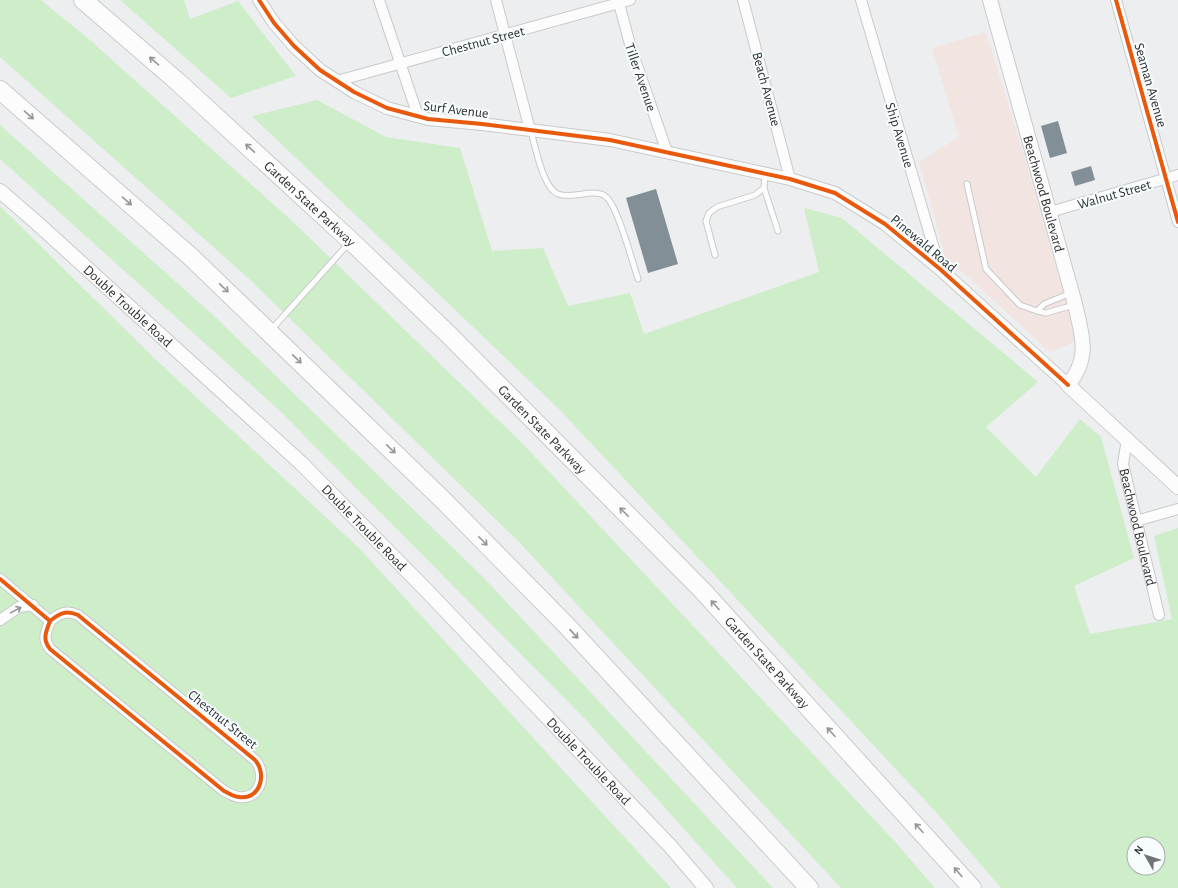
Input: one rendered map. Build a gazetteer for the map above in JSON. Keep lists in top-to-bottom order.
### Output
{
  "streets": {
    "highway": ["Garden State Parkway"],
    "main road": ["Beachwood Boulevard", "Pinewald Road", "Double Trouble Road"],
    "street": [
      "Chestnut Street",
      "Tiller Avenue",
      "Seaman Avenue",
      "Beach Avenue",
      "Surf Avenue",
      "Ship Avenue",
      "Walnut Street"
    ]
  },
  "crossings": [
    ["Chestnut Street", "Tiller Avenue"],
    ["Chestnut Street", "Surf Avenue"],
    ["Tiller Avenue", "Surf Avenue"],
    ["Tiller Avenue", "Pinewald Road"],
    ["Seaman Avenue", "Walnut Street"],
    ["Beach Avenue", "Pinewald Road"],
    ["Surf Avenue", "Pinewald Road"],
    ["Ship Avenue", "Pinewald Road"],
    ["Beachwood Boulevard", "Walnut Street"],
    ["Beachwood Boulevard", "Pinewald Road"]
  ],
  "north": "top left"
}
